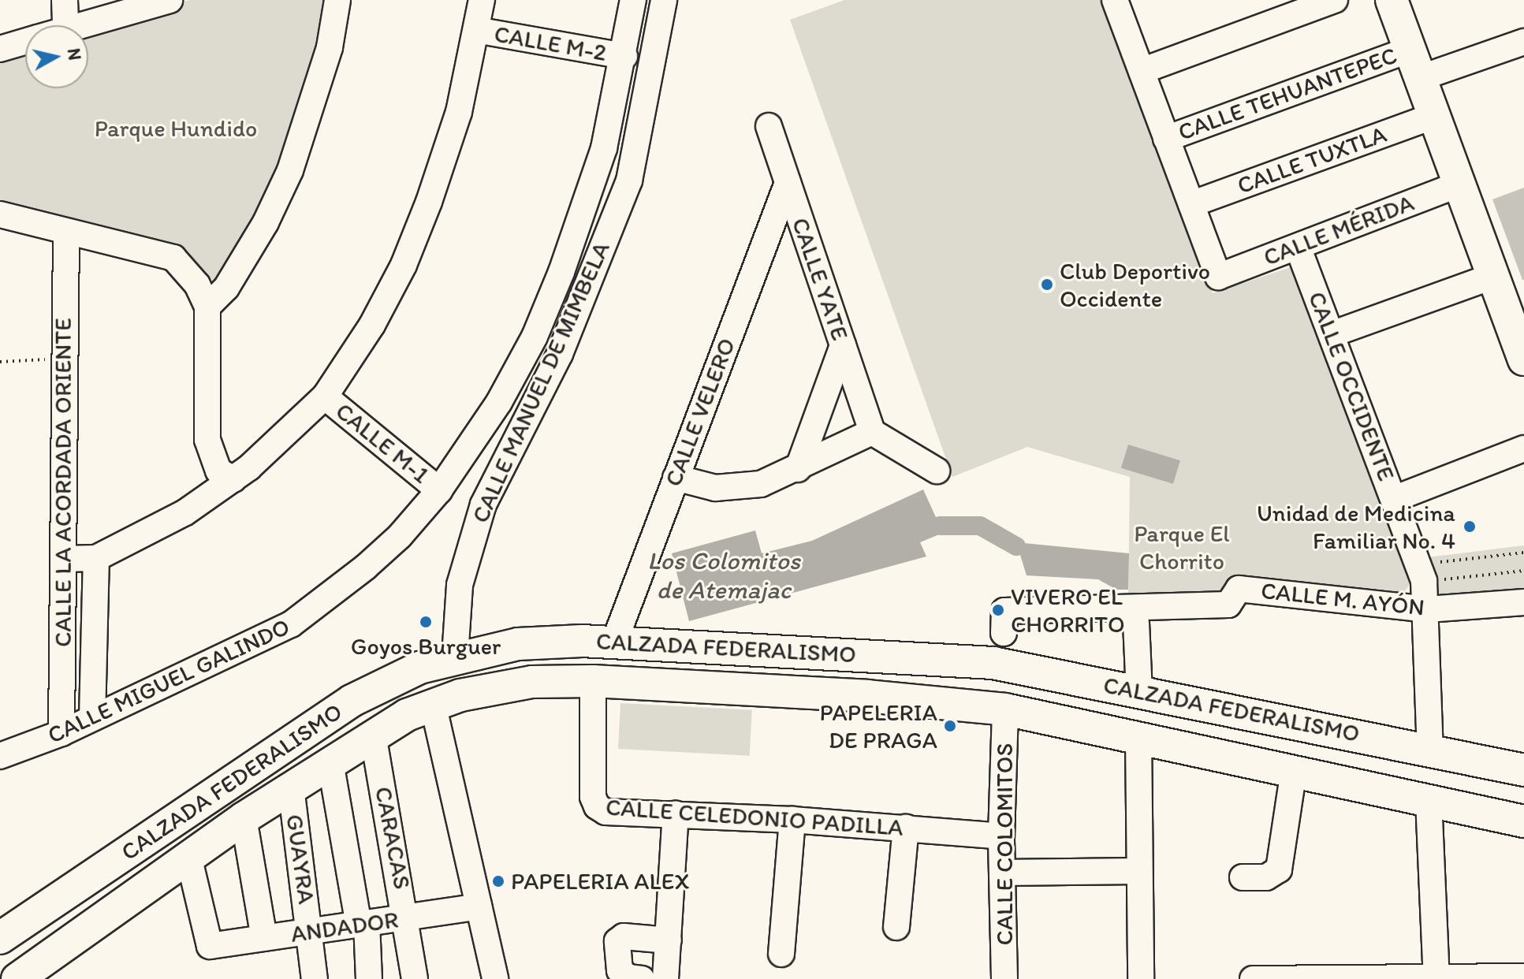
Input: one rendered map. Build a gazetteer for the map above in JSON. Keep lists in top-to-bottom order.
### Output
{
  "streets": {
    "main road": ["CALZADA FEDERALISMO"],
    "street": [
      "CALLE M-2",
      "CALLE TEHUANTEPEC",
      "CALLE TUXTLA",
      "CALLE MÉRIDA",
      "CALLE YATE",
      "CALLE MANUEL DE MIMBELA",
      "CALLE OCCIDENTE",
      "CALLE VELERO",
      "CALLE M-1",
      "CALLE LA ACORDADA ORIENTE",
      "CALLE M. AYÓN",
      "CALLE MIGUEL GALINDO",
      "CALLE CELEDONIO PADILLA",
      "CARACAS",
      "CALLE COLOMITOS",
      "GUAYRA",
      "ANDADOR"
    ]
  },
  "crossings": [
    ["CALLE M-2", "CALLE MANUEL DE MIMBELA"],
    ["CALLE TUXTLA", "CALLE MÉRIDA"],
    ["CALLE MÉRIDA", "CALLE OCCIDENTE"],
    ["CALLE YATE", "CALLE VELERO"],
    ["CALLE MANUEL DE MIMBELA", "CALLE M-1"],
    ["CALLE MANUEL DE MIMBELA", "CALZADA FEDERALISMO"],
    ["CALLE MANUEL DE MIMBELA", "CALLE MIGUEL GALINDO"],
    ["CALLE OCCIDENTE", "CALLE M. AYÓN"],
    ["CALLE OCCIDENTE", "CALZADA FEDERALISMO"],
    ["CALLE VELERO", "CALZADA FEDERALISMO"],
    ["CALLE M-1", "CALLE MIGUEL GALINDO"],
    ["CALLE LA ACORDADA ORIENTE", "CALLE MIGUEL GALINDO"],
    ["CALZADA FEDERALISMO", "CALLE CELEDONIO PADILLA"],
    ["CALZADA FEDERALISMO", "CARACAS"],
    ["CALZADA FEDERALISMO", "CALLE COLOMITOS"],
    ["CALZADA FEDERALISMO", "GUAYRA"],
    ["CALZADA FEDERALISMO", "ANDADOR"],
    ["CALLE CELEDONIO PADILLA", "CALLE COLOMITOS"],
    ["CARACAS", "ANDADOR"],
    ["GUAYRA", "ANDADOR"]
  ],
  "water": ["Los Colomitos de Atemajac"],
  "parks": ["Parque Hundido", "Parque El Chorrito"],
  "places": [
    "Club Deportivo Occidente",
    "Unidad de Medicina Familiar No. 4",
    "VIVERO EL CHORRITO",
    "Goyos Burguer",
    "PAPELERIA DE PRAGA",
    "PAPELERIA ALEX"
  ],
  "north": "right"
}
